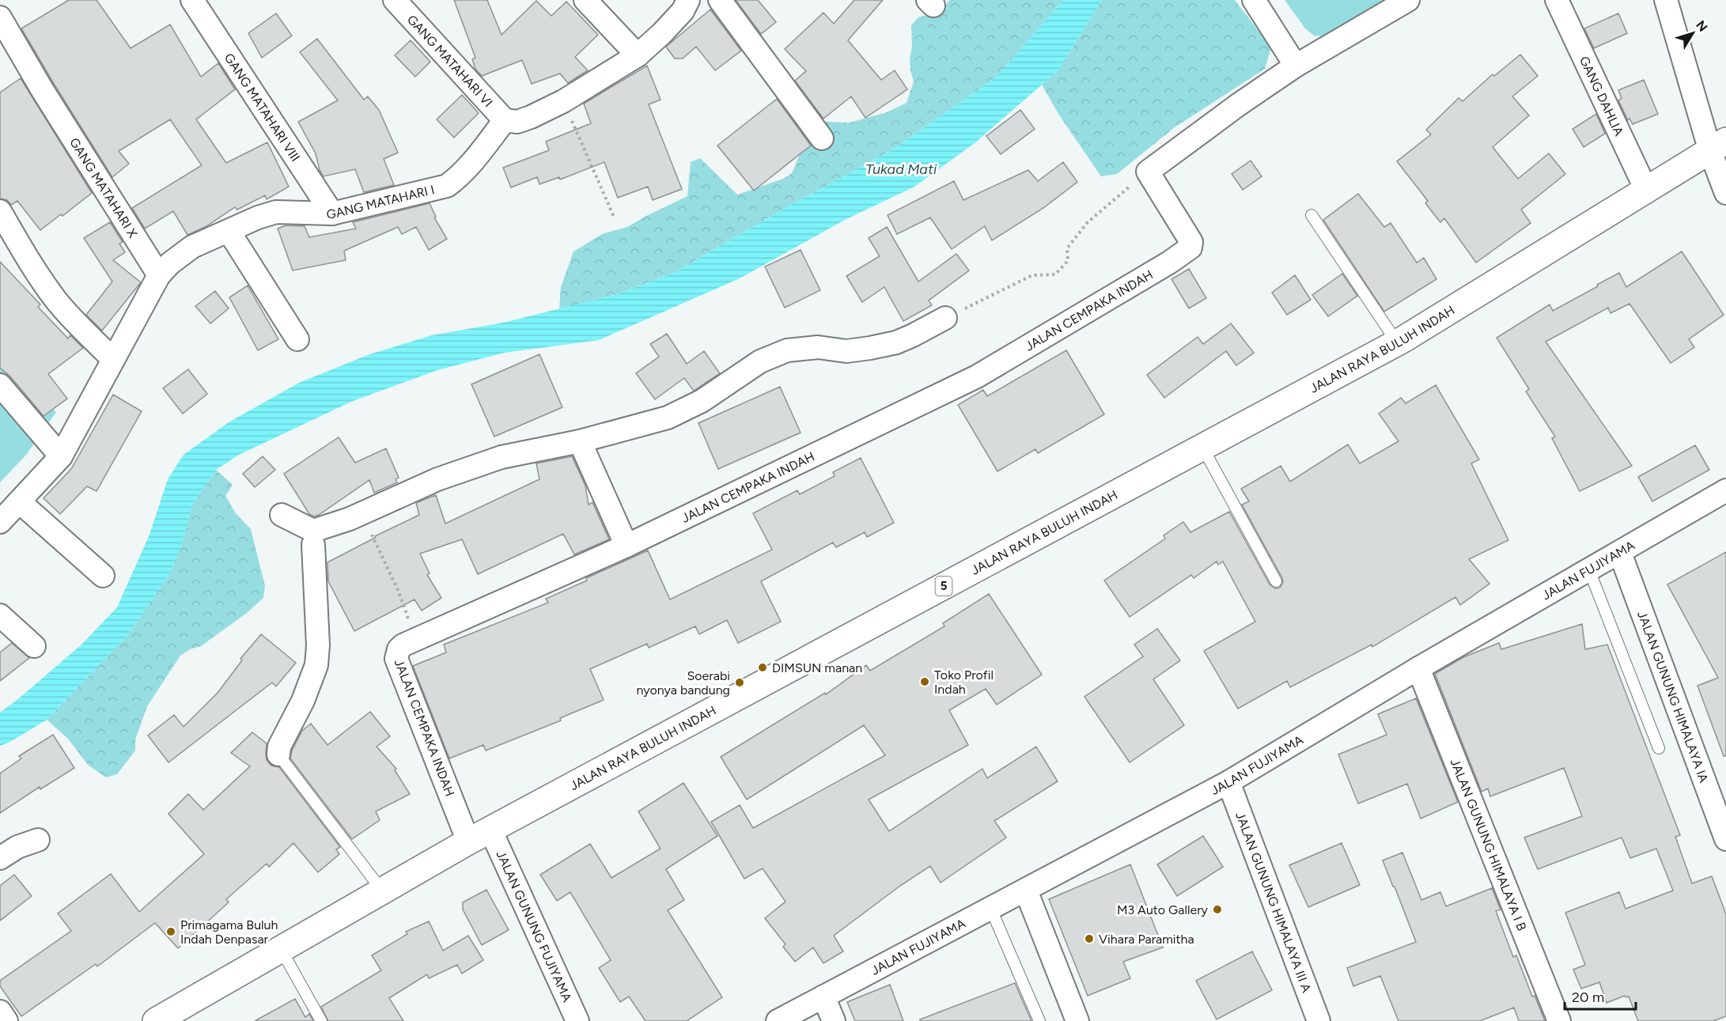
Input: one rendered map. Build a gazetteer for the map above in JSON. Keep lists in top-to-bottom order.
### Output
{
  "streets": {
    "highway": ["JALAN RAYA BULUH INDAH", "5"],
    "street": [
      "GANG MATAHARI VI",
      "GANG DAHLIA",
      "GANG MATAHARI VIII",
      "GANG MATAHARI X",
      "GANG MATAHARI I",
      "JALAN CEMPAKA INDAH",
      "JALAN FUJIYAMA",
      "JALAN GUNUNG HIMALAYA IA",
      "JALAN GUNUNG HIMALAYA I B",
      "JALAN GUNUNG HIMALAYA III A",
      "JALAN GUNUNG FUJIYAMA"
    ]
  },
  "crossings": [
    ["GANG MATAHARI VI", "GANG MATAHARI I"],
    ["GANG DAHLIA", "JALAN RAYA BULUH INDAH"],
    ["GANG MATAHARI VIII", "GANG MATAHARI I"],
    ["GANG MATAHARI X", "GANG MATAHARI I"],
    ["JALAN CEMPAKA INDAH", "JALAN RAYA BULUH INDAH"],
    ["JALAN CEMPAKA INDAH", "JALAN GUNUNG FUJIYAMA"],
    ["JALAN RAYA BULUH INDAH", "JALAN GUNUNG FUJIYAMA"],
    ["JALAN FUJIYAMA", "JALAN GUNUNG HIMALAYA IA"],
    ["JALAN FUJIYAMA", "JALAN GUNUNG HIMALAYA I B"],
    ["JALAN FUJIYAMA", "JALAN GUNUNG HIMALAYA III A"]
  ],
  "water": ["Tukad Mati"],
  "places": [
    "DIMSUN manan",
    "Toko Profil Indah",
    "Soerabi nyonya bandung",
    "M3 Auto Gallery",
    "Primagama Buluh Indah Denpasar",
    "Vihara Paramitha"
  ],
  "scale_bar": "20 m",
  "north": "top right"
}
